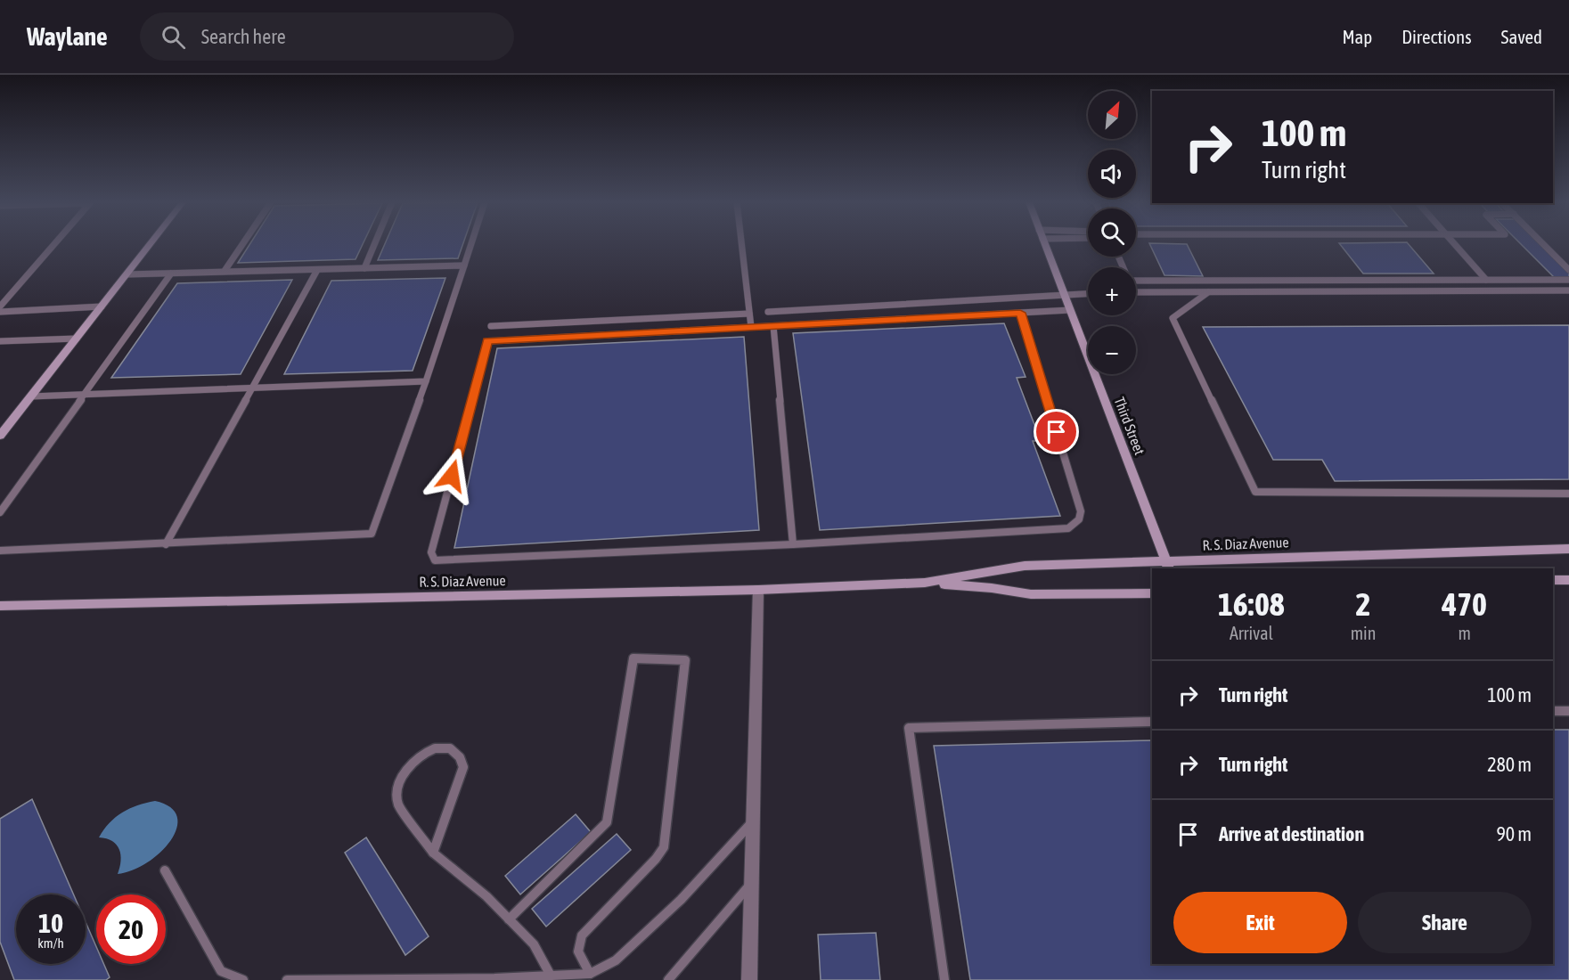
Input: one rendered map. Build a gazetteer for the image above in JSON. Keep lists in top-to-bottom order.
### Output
{
  "streets": {
    "street": ["Third Street", "R. S. Diaz Avenue"]
  },
  "crossings": [
    ["Third Street", "R. S. Diaz Avenue"]
  ],
  "north": "top right",
  "page": {
    "header": "Waylane",
    "search": "Search here",
    "nav": ["Map", "Directions", "Saved"],
    "map_buttons": ["+", "−"],
    "turn": ["100 m", "Turn right"],
    "eta": [
      "16:08",
      "Arrival",
      "2",
      "min",
      "470",
      "m"
    ],
    "list": [
      {
        "name": "Turn right",
        "value": "100 m"
      },
      {
        "name": "Turn right",
        "value": "280 m"
      },
      {
        "name": "Arrive at destination",
        "value": "90 m"
      }
    ],
    "buttons": ["Exit", "Share"],
    "speed": "10 km/h",
    "limit": "20"
  }
}
